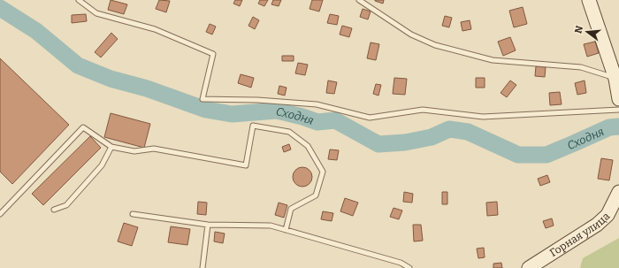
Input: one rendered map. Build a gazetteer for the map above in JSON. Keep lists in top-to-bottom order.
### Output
{
  "streets": {
    "street": ["Горная улица"]
  },
  "water": ["Сходня"],
  "north": "left"
}
